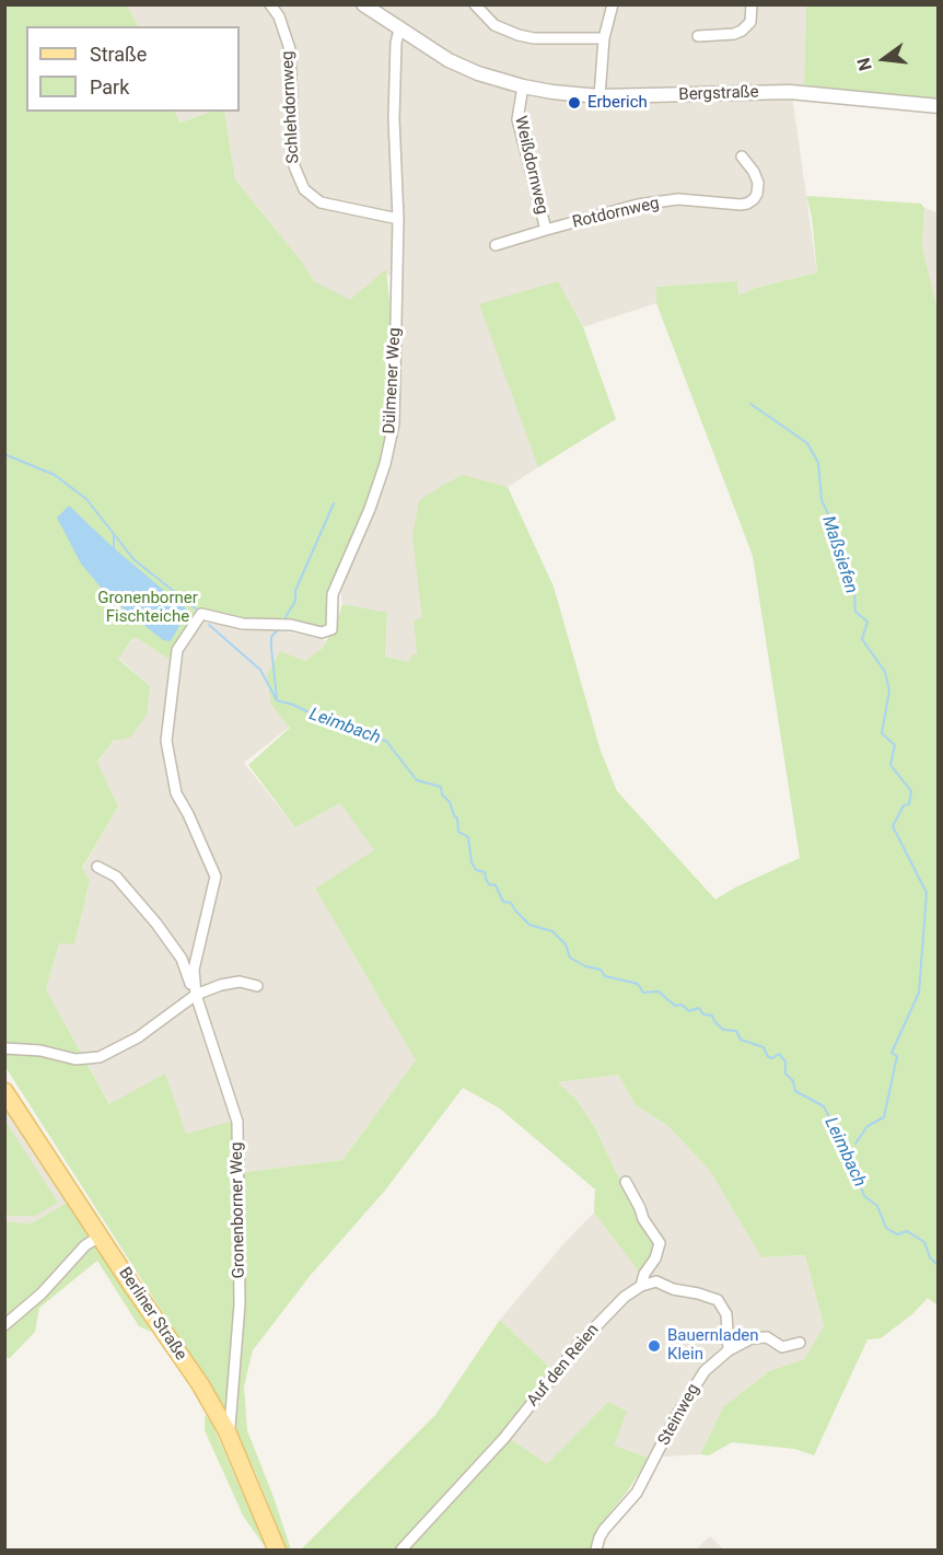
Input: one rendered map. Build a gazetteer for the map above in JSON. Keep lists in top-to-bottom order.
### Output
{
  "streets": {
    "main road": ["Berliner Straße"],
    "street": [
      "Bergstraße",
      "Schlehdornweg",
      "Weißdornweg",
      "Rotdornweg",
      "Dülmener Weg",
      "Gronenborner Weg",
      "Auf den Reien",
      "Steinweg"
    ]
  },
  "crossings": [
    ["Bergstraße", "Weißdornweg"],
    ["Bergstraße", "Dülmener Weg"],
    ["Schlehdornweg", "Dülmener Weg"],
    ["Weißdornweg", "Rotdornweg"],
    ["Dülmener Weg", "Gronenborner Weg"],
    ["Gronenborner Weg", "Berliner Straße"]
  ],
  "water": ["Maßsiefen", "Leimbach"],
  "parks": ["Gronenborner Fischteiche"],
  "places": ["Erberich", "Bauernladen Klein"],
  "legend": ["Straße", "Park"],
  "north": "left"
}
